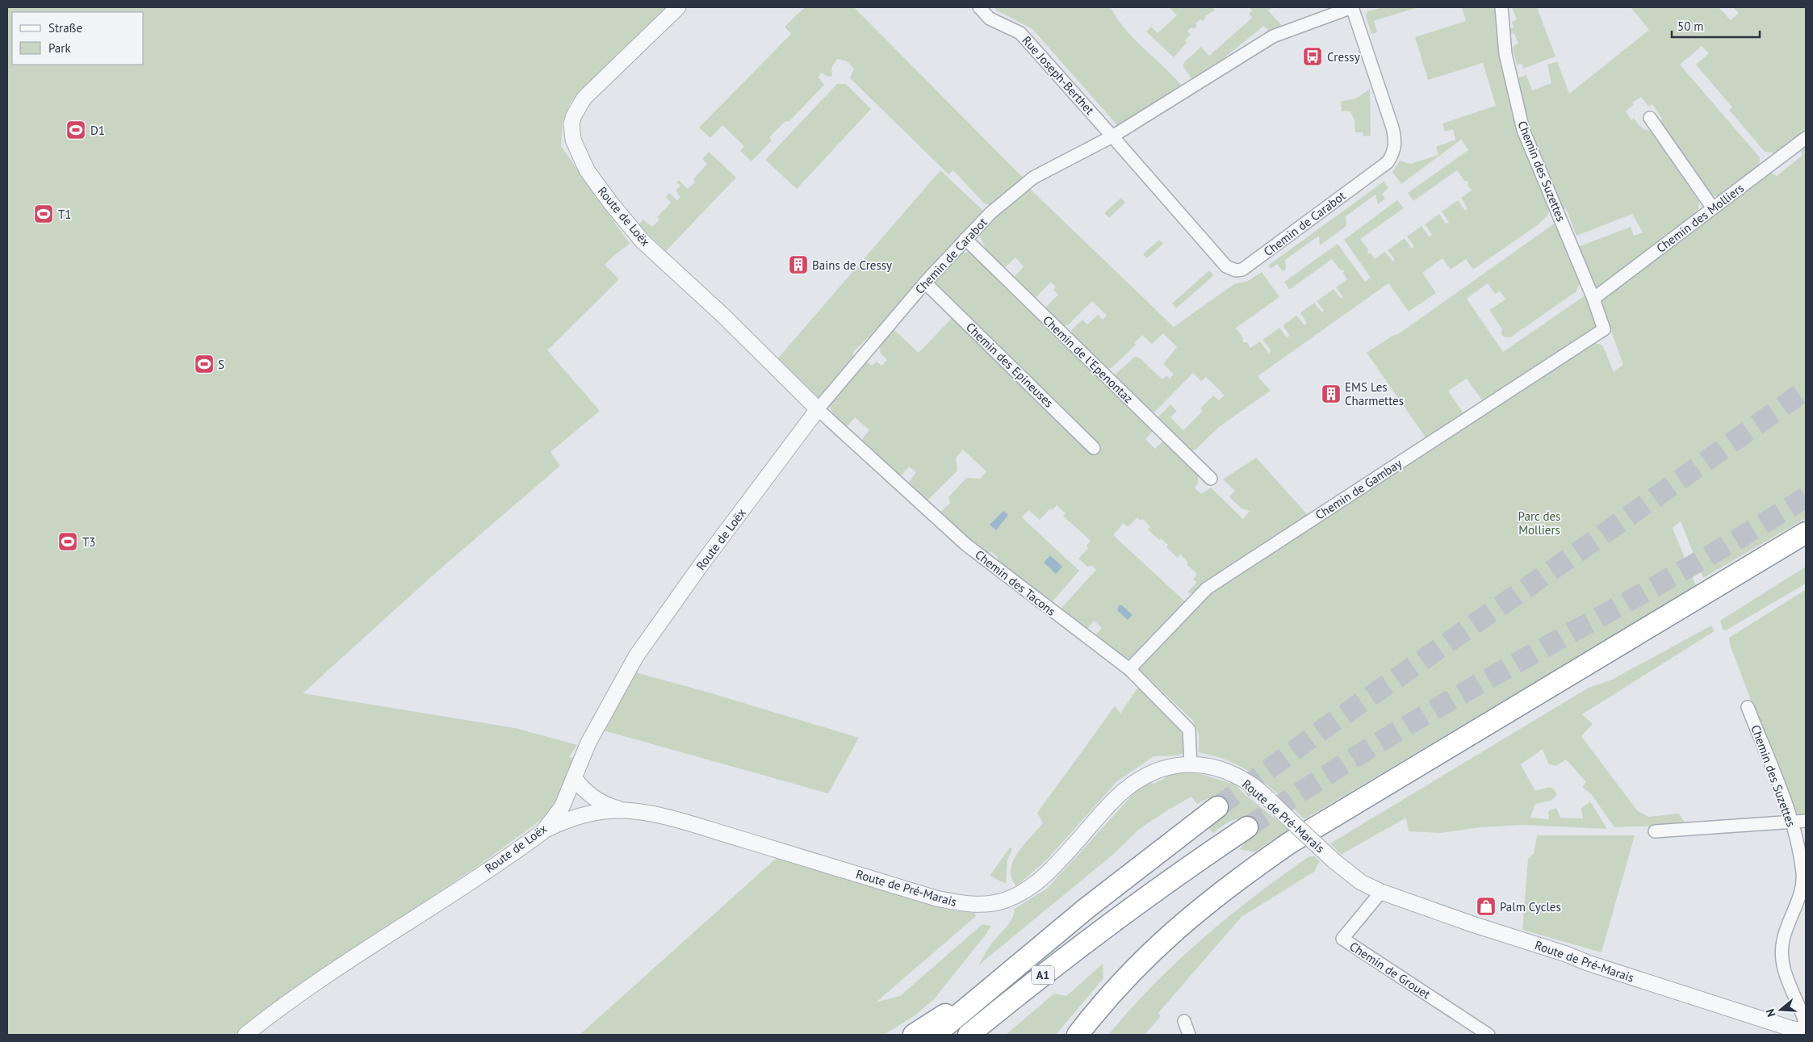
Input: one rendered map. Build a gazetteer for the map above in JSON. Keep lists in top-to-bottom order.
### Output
{
  "streets": {
    "highway": ["A1"],
    "street": [
      "Rue Joseph-Berthet",
      "Chemin des Suzettes",
      "Route de Loëx",
      "Chemin des Molliers",
      "Chemin de Carabot",
      "Chemin de l'Epenontaz",
      "Chemin des Epineuses",
      "Chemin de Gambay",
      "Chemin des Tacons",
      "Route de Pré-Marais",
      "Chemin de Grouet"
    ]
  },
  "crossings": [
    ["Rue Joseph-Berthet", "Chemin de Carabot"],
    ["Chemin des Suzettes", "Chemin des Molliers"],
    ["Chemin des Suzettes", "Chemin de Gambay"],
    ["Chemin des Suzettes", "Route de Pré-Marais"],
    ["Route de Loëx", "Chemin de Carabot"],
    ["Route de Loëx", "Chemin des Tacons"],
    ["Chemin de Carabot", "Chemin de l'Epenontaz"],
    ["Chemin de Carabot", "Chemin des Epineuses"],
    ["Chemin de Carabot", "Chemin des Tacons"],
    ["Chemin de Gambay", "Chemin des Tacons"],
    ["Chemin des Tacons", "Route de Pré-Marais"],
    ["Route de Pré-Marais", "Chemin de Grouet"]
  ],
  "parks": ["Parc des Molliers"],
  "places": {
    "bus stop": ["Cressy"],
    "sports": [
      "D1",
      "T1",
      "S",
      "T3"
    ],
    "building": ["Bains de Cressy", "EMS Les Charmettes"],
    "shop": ["Palm Cycles"]
  },
  "legend": ["Straße", "Park"],
  "scale_bar": "50 m",
  "north": "left"
}
